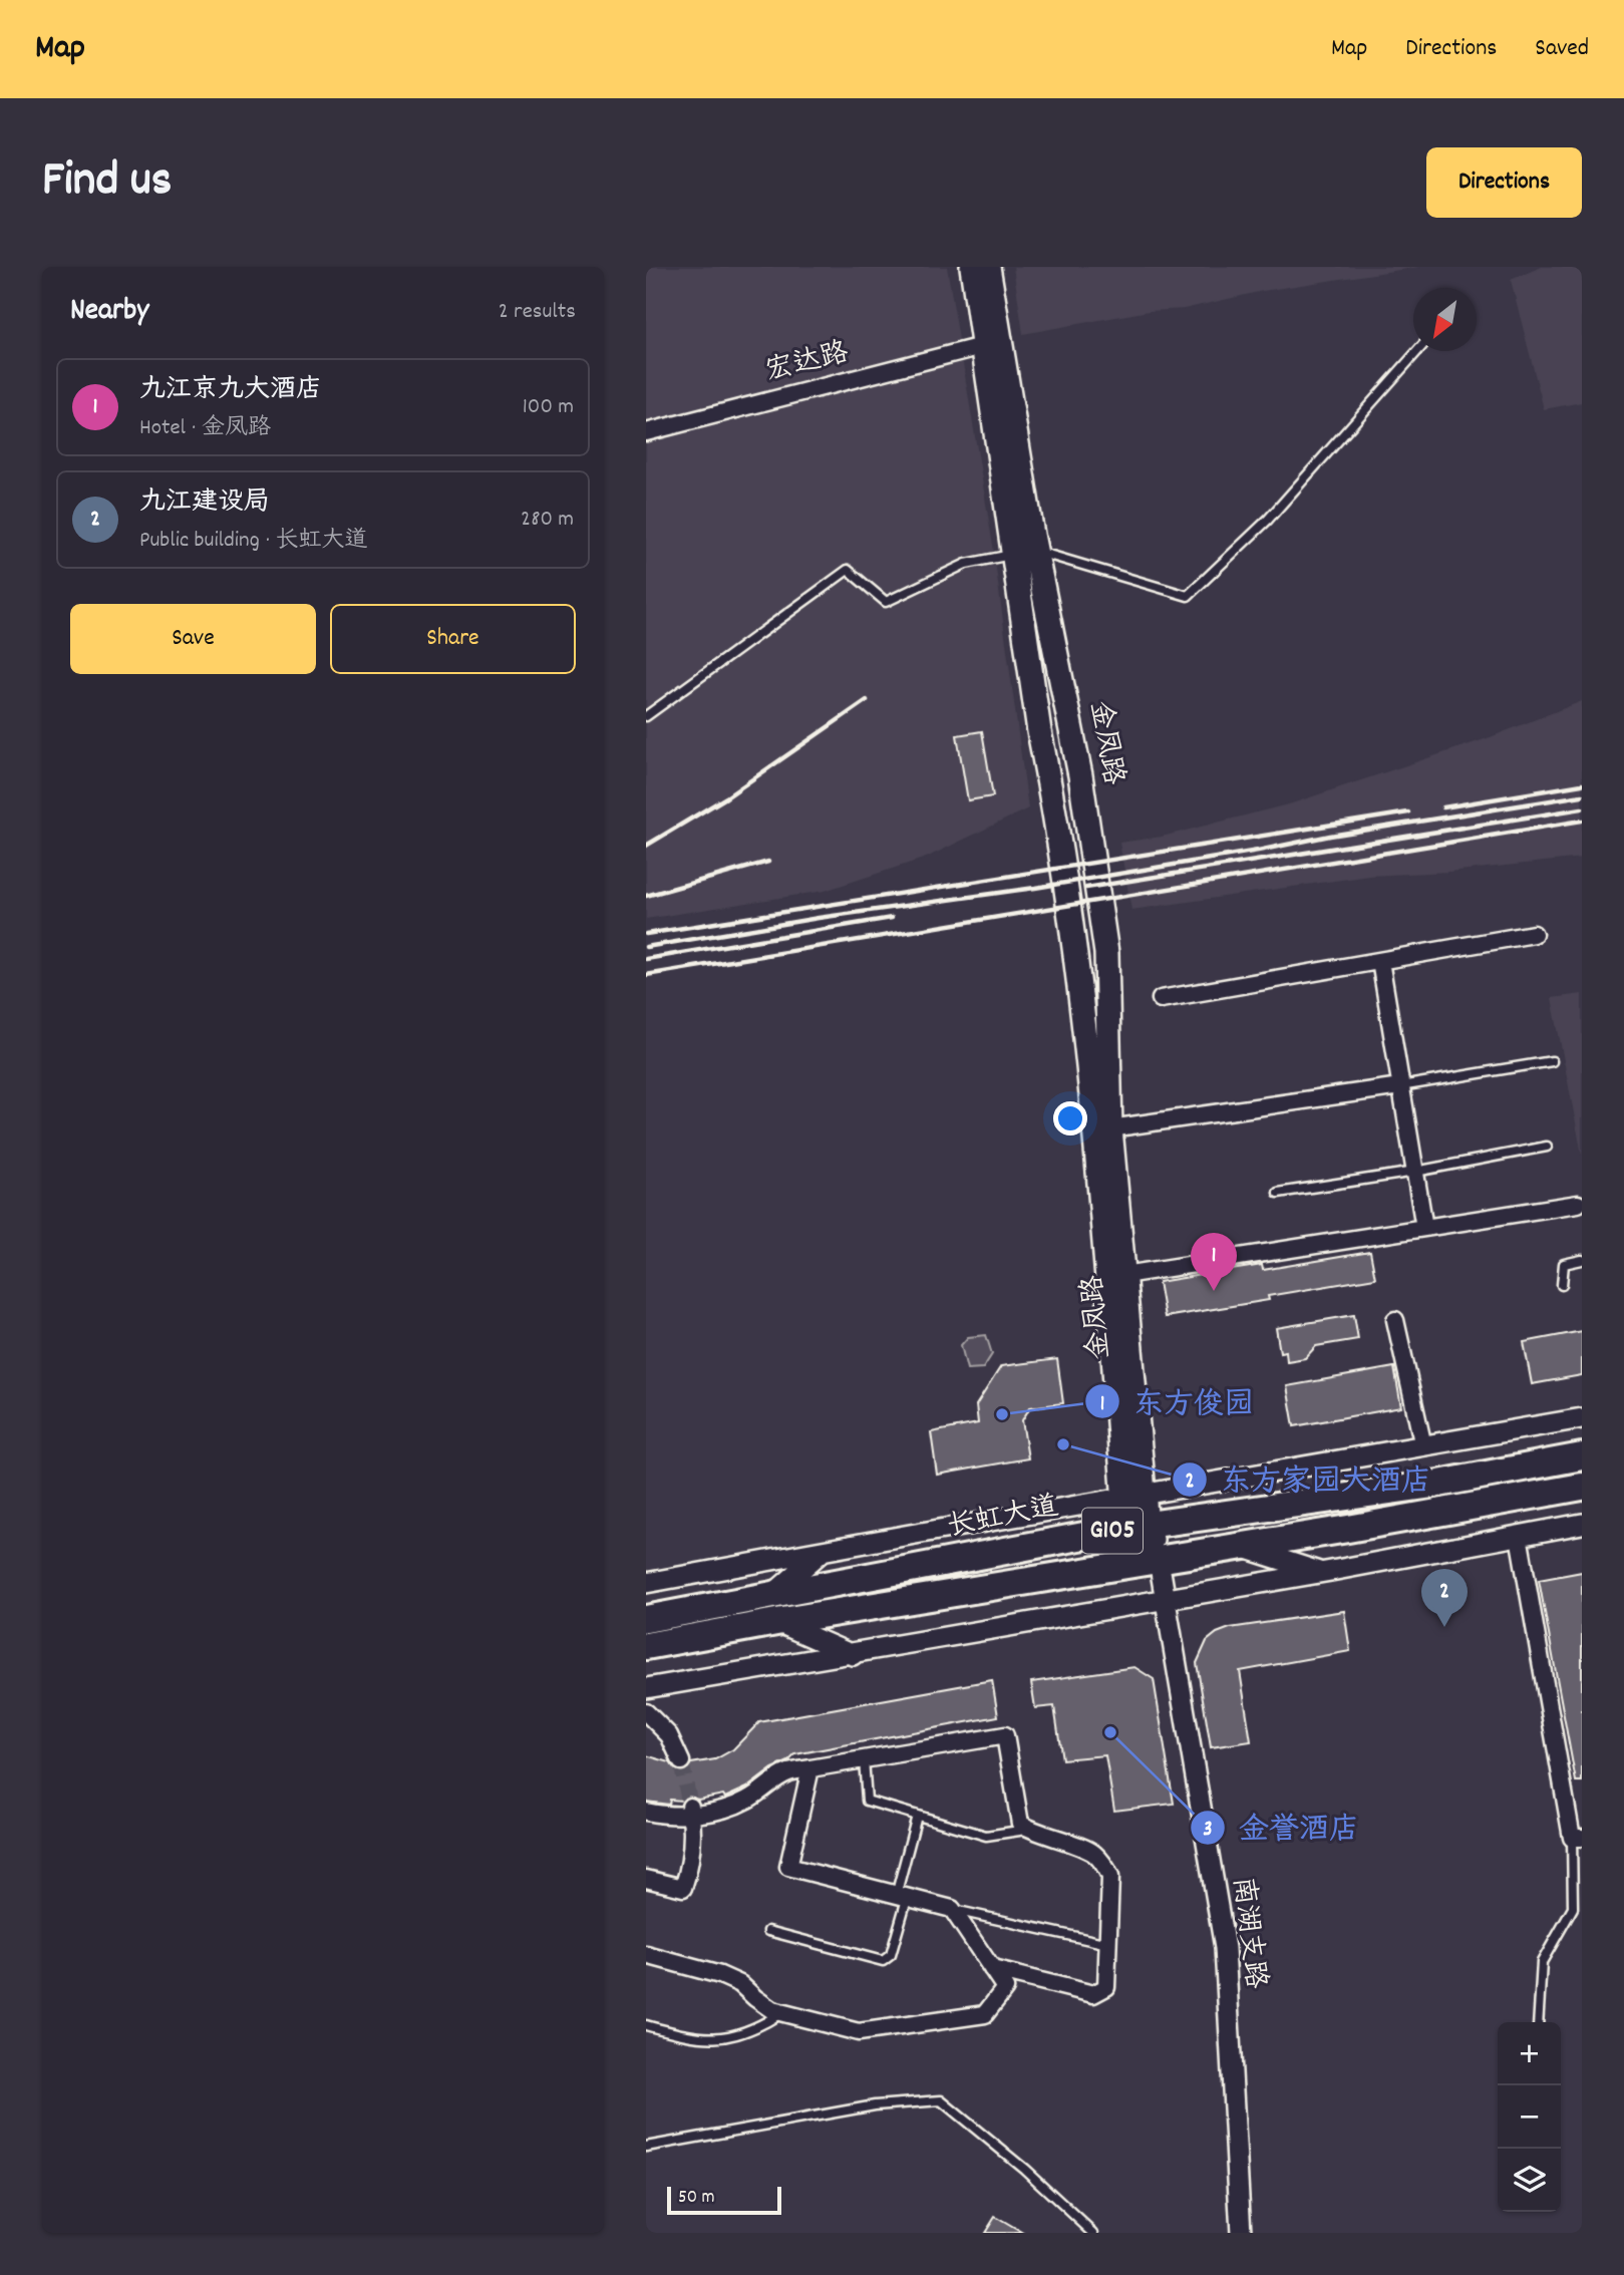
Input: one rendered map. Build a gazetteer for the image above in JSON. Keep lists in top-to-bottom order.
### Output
{
  "streets": {
    "highway": ["长虹大道", "G105"],
    "main road": ["金凤路"],
    "street": ["宏达路", "南湖支路"]
  },
  "crossings": [
    ["宏达路", "金凤路"],
    ["金凤路", "长虹大道"],
    ["金凤路", "G105"],
    ["金凤路", "南湖支路"],
    ["G105", "南湖支路"]
  ],
  "places": ["东方俊园", "东方家园大酒店", "金誉酒店"],
  "scale_bar": "50 m",
  "north": "bottom left",
  "page": {
    "header": "Map",
    "nav": ["Map", "Directions", "Saved"],
    "title": "Find us",
    "buttons": [
      "Directions",
      ["Save", "Share"]
    ],
    "heading": ["Nearby", "2 results"],
    "list": [
      {
        "mark": "1",
        "name": "九江京九大酒店",
        "note": "Hotel · 金凤路",
        "value": "100 m"
      },
      {
        "mark": "2",
        "name": "九江建设局",
        "note": "Public building · 长虹大道",
        "value": "280 m"
      }
    ],
    "pins": ["1", "2"],
    "map_buttons": ["+", "−"],
    "scale": "50 m"
  }
}
